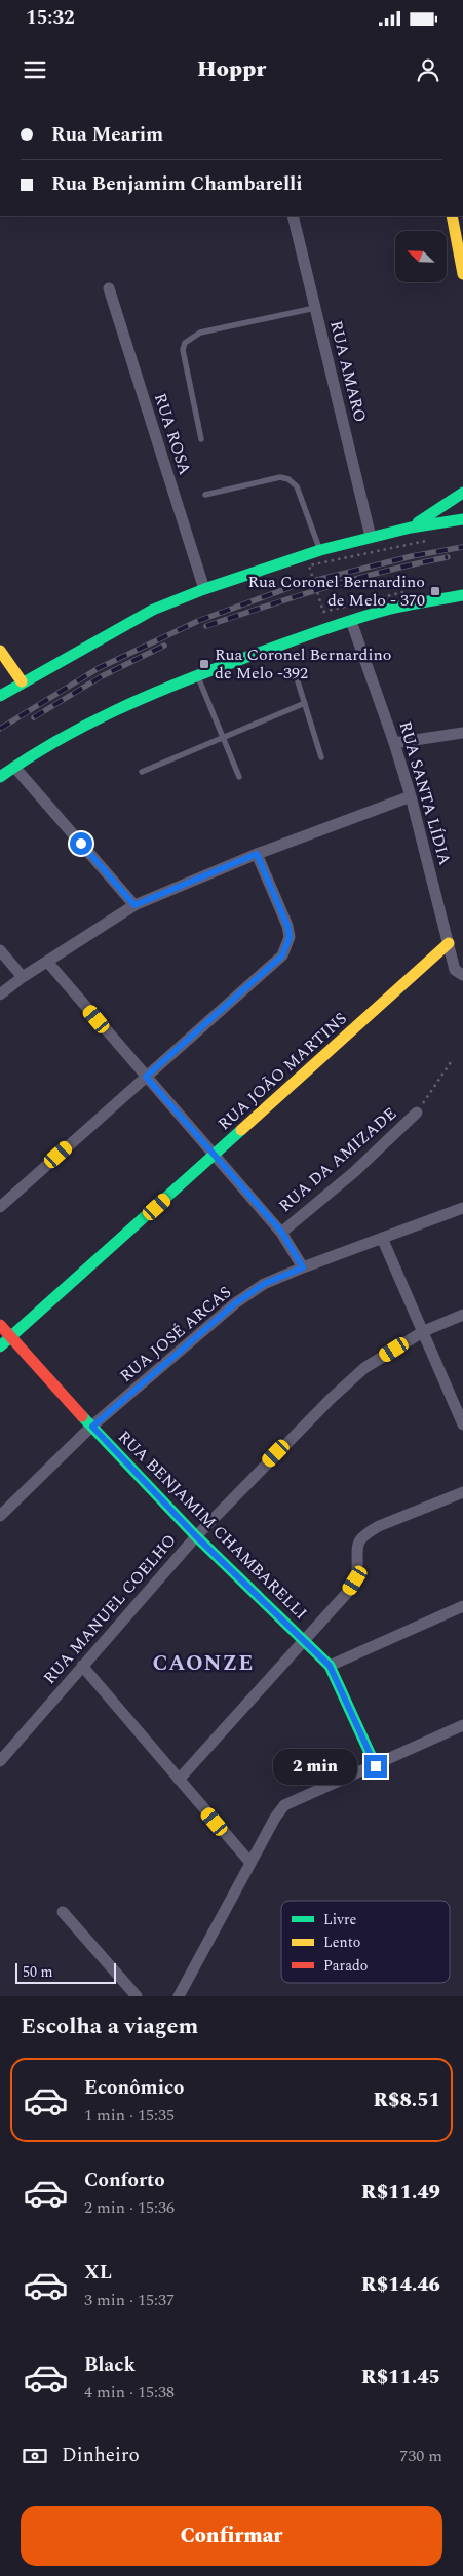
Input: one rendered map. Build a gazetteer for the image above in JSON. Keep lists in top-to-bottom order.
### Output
{
  "streets": {
    "street": [
      "RUA AMARO",
      "RUA ROSA",
      "RUA SANTA LÍDIA",
      "RUA JOÃO MARTINS",
      "RUA DA AMIZADE",
      "RUA JOSÉ ARCAS",
      "RUA BENJAMIM CHAMBARELLI",
      "RUA MANUEL COELHO"
    ]
  },
  "crossings": [
    ["RUA SANTA LÍDIA", "RUA JOÃO MARTINS"],
    ["RUA JOÃO MARTINS", "RUA BENJAMIM CHAMBARELLI"],
    ["RUA JOSÉ ARCAS", "RUA BENJAMIM CHAMBARELLI"],
    ["RUA BENJAMIM CHAMBARELLI", "RUA MANUEL COELHO"]
  ],
  "districts": ["CAONZE"],
  "places": {
    "transit": ["Rua Coronel Bernardino de Melo - 370", "Rua Coronel Bernardino de Melo -392"]
  },
  "legend": ["Livre", "Lento", "Parado"],
  "scale_bar": "50 m",
  "north": "top left",
  "page": {
    "status": "15:32",
    "header": "Hoppr",
    "banner": ["Rua Mearim", "Rua Benjamim Chambarelli"],
    "bubble": "2 min",
    "scale": "50 m",
    "heading": "Escolha a viagem",
    "list": [
      {
        "name": "Econômico",
        "note": "1 min · 15:35",
        "value": "R$8.51"
      },
      {
        "name": "Conforto",
        "note": "2 min · 15:36",
        "value": "R$11.49"
      },
      {
        "name": "XL",
        "note": "3 min · 15:37",
        "value": "R$14.46"
      },
      {
        "name": "Black",
        "note": "4 min · 15:38",
        "value": "R$11.45"
      }
    ],
    "pay": ["Dinheiro", "730 m"],
    "buttons": "Confirmar"
  }
}
